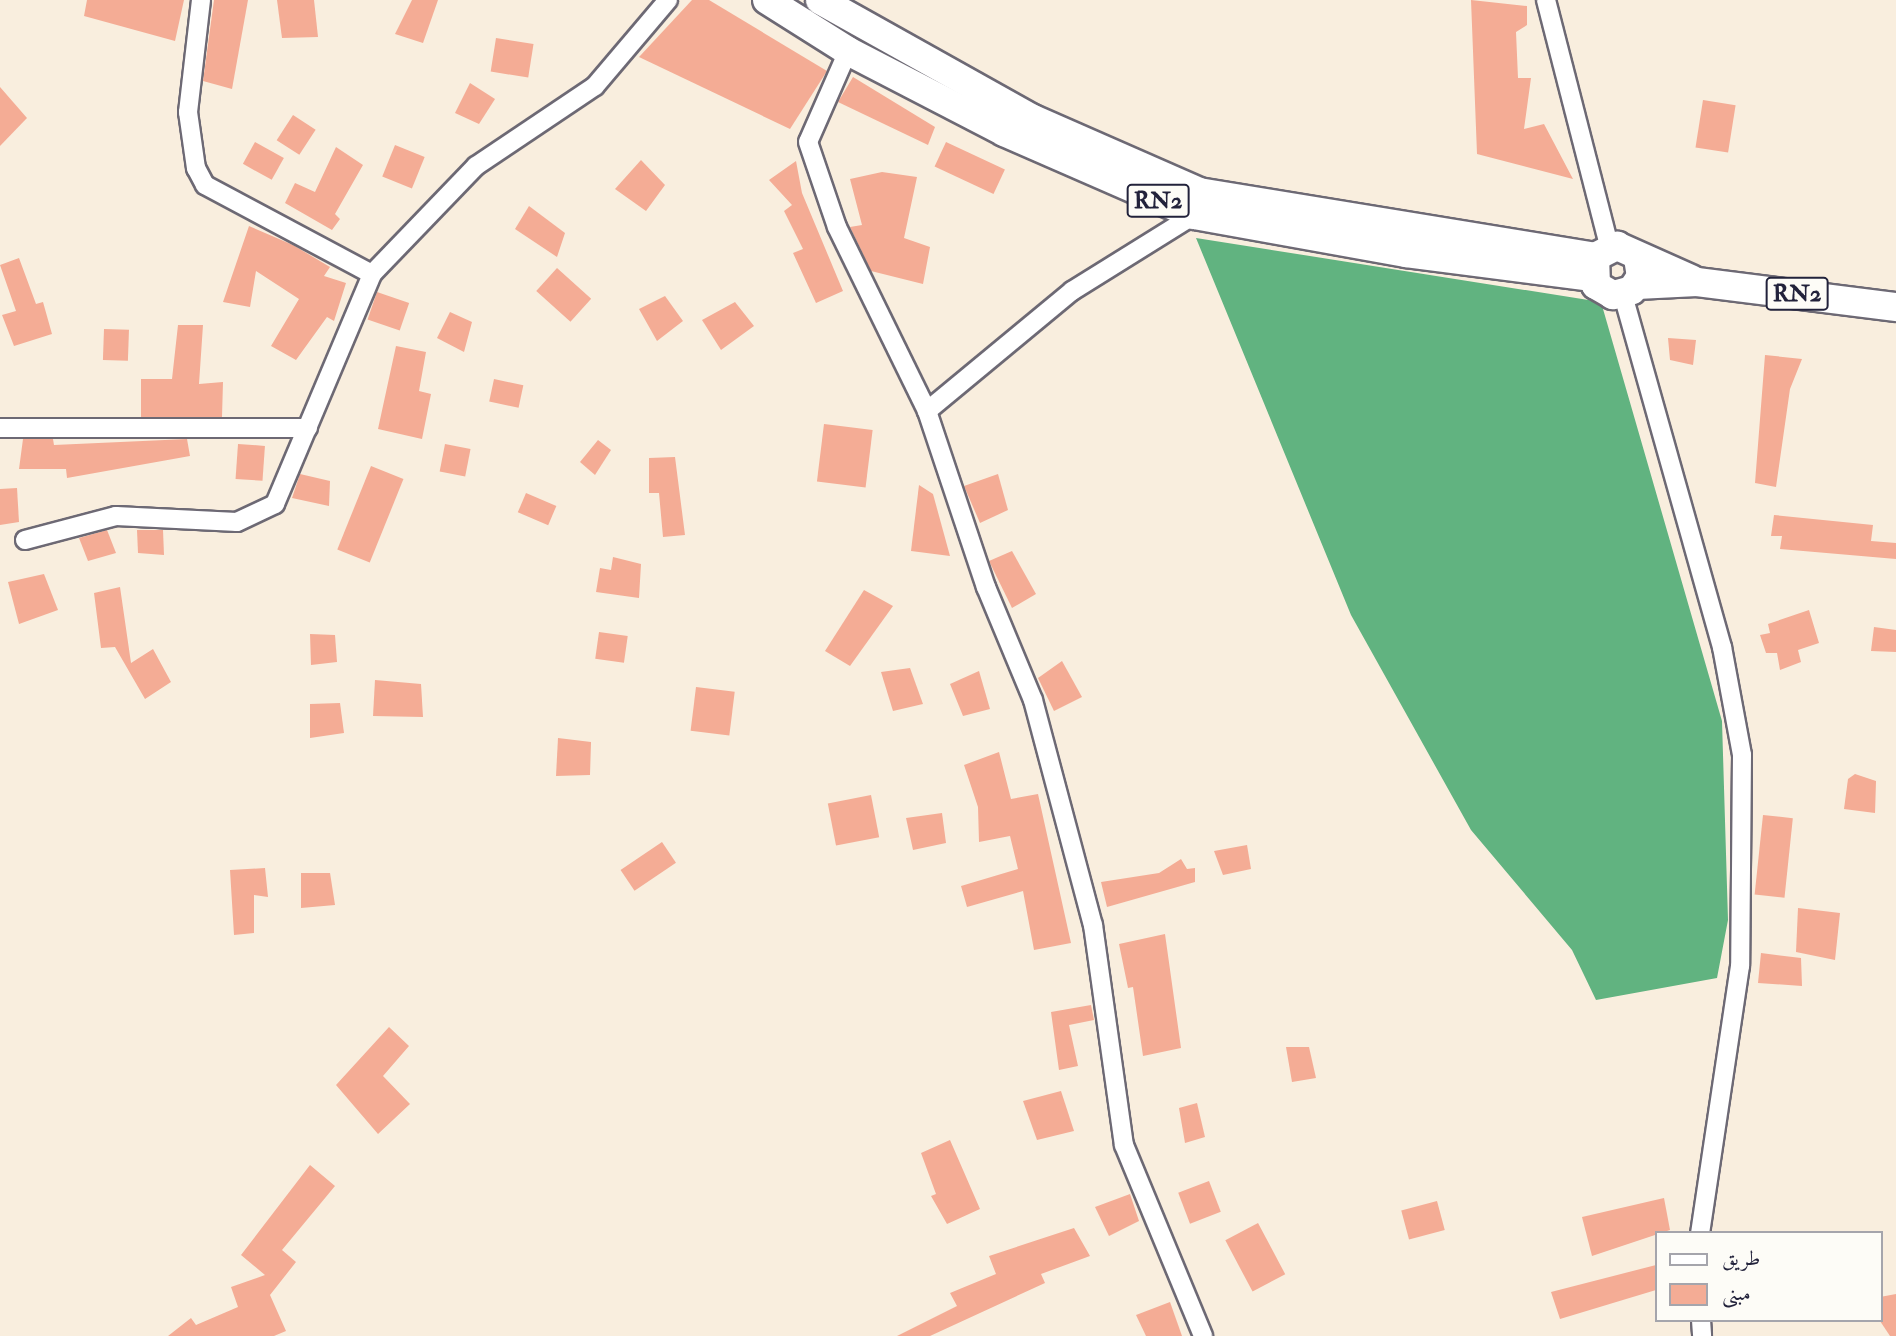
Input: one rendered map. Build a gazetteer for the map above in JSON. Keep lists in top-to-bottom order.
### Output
{
  "streets": {
    "highway": ["RN2"]
  },
  "legend": ["طريق", "مبنى"]
}
